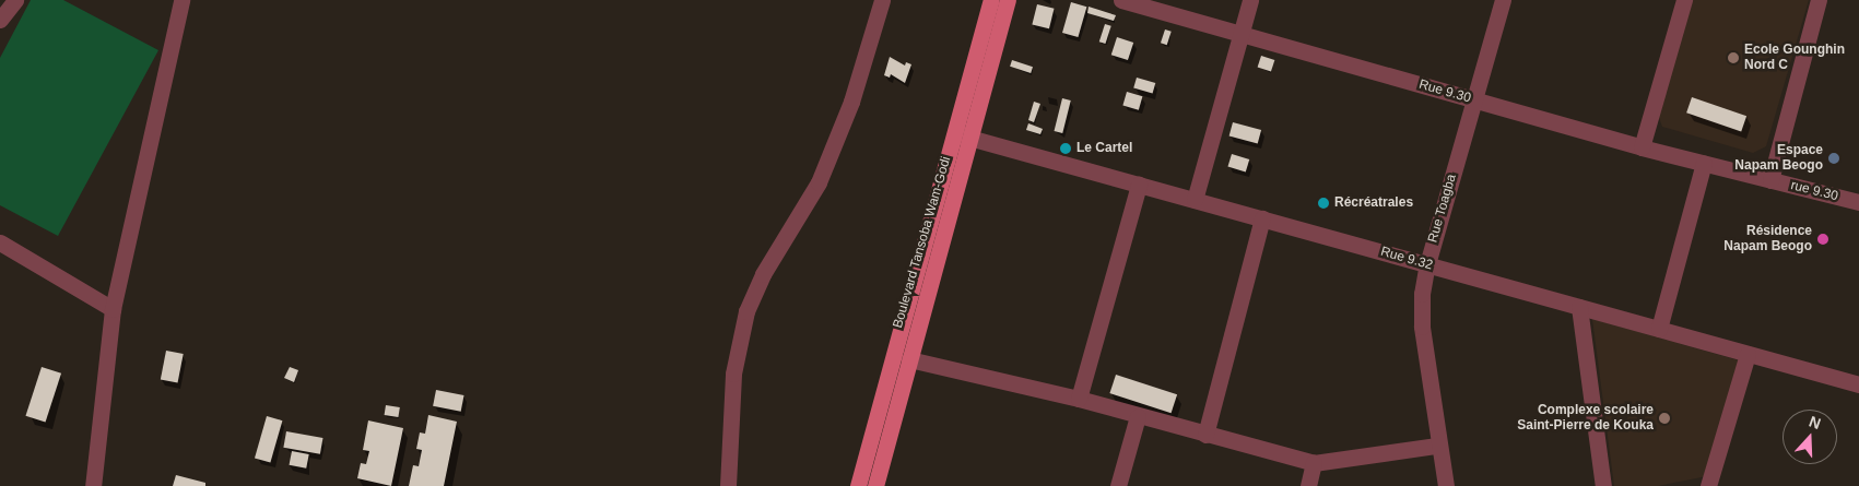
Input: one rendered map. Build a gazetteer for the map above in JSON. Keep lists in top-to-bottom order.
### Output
{
  "streets": {
    "main road": ["Boulevard Tansoba Wam-Godi"],
    "street": [
      "Rue 9.30",
      "rue 9.30",
      "Rue Toagba",
      "Rue 9.32"
    ]
  },
  "crossings": [
    ["Rue 9.30", "rue 9.30"],
    ["Rue 9.30", "Rue Toagba"],
    ["Rue Toagba", "Rue 9.32"],
    ["Boulevard Tansoba Wam-Godi", "Rue 9.32"]
  ],
  "places": [
    "Ecole Gounghin Nord C",
    "Le Cartel",
    "Espace Napam Beogo",
    "Récréatrales",
    "Résidence Napam Beogo",
    "Complexe scolaire Saint-Pierre de Kouka"
  ],
  "north": "top"
}
